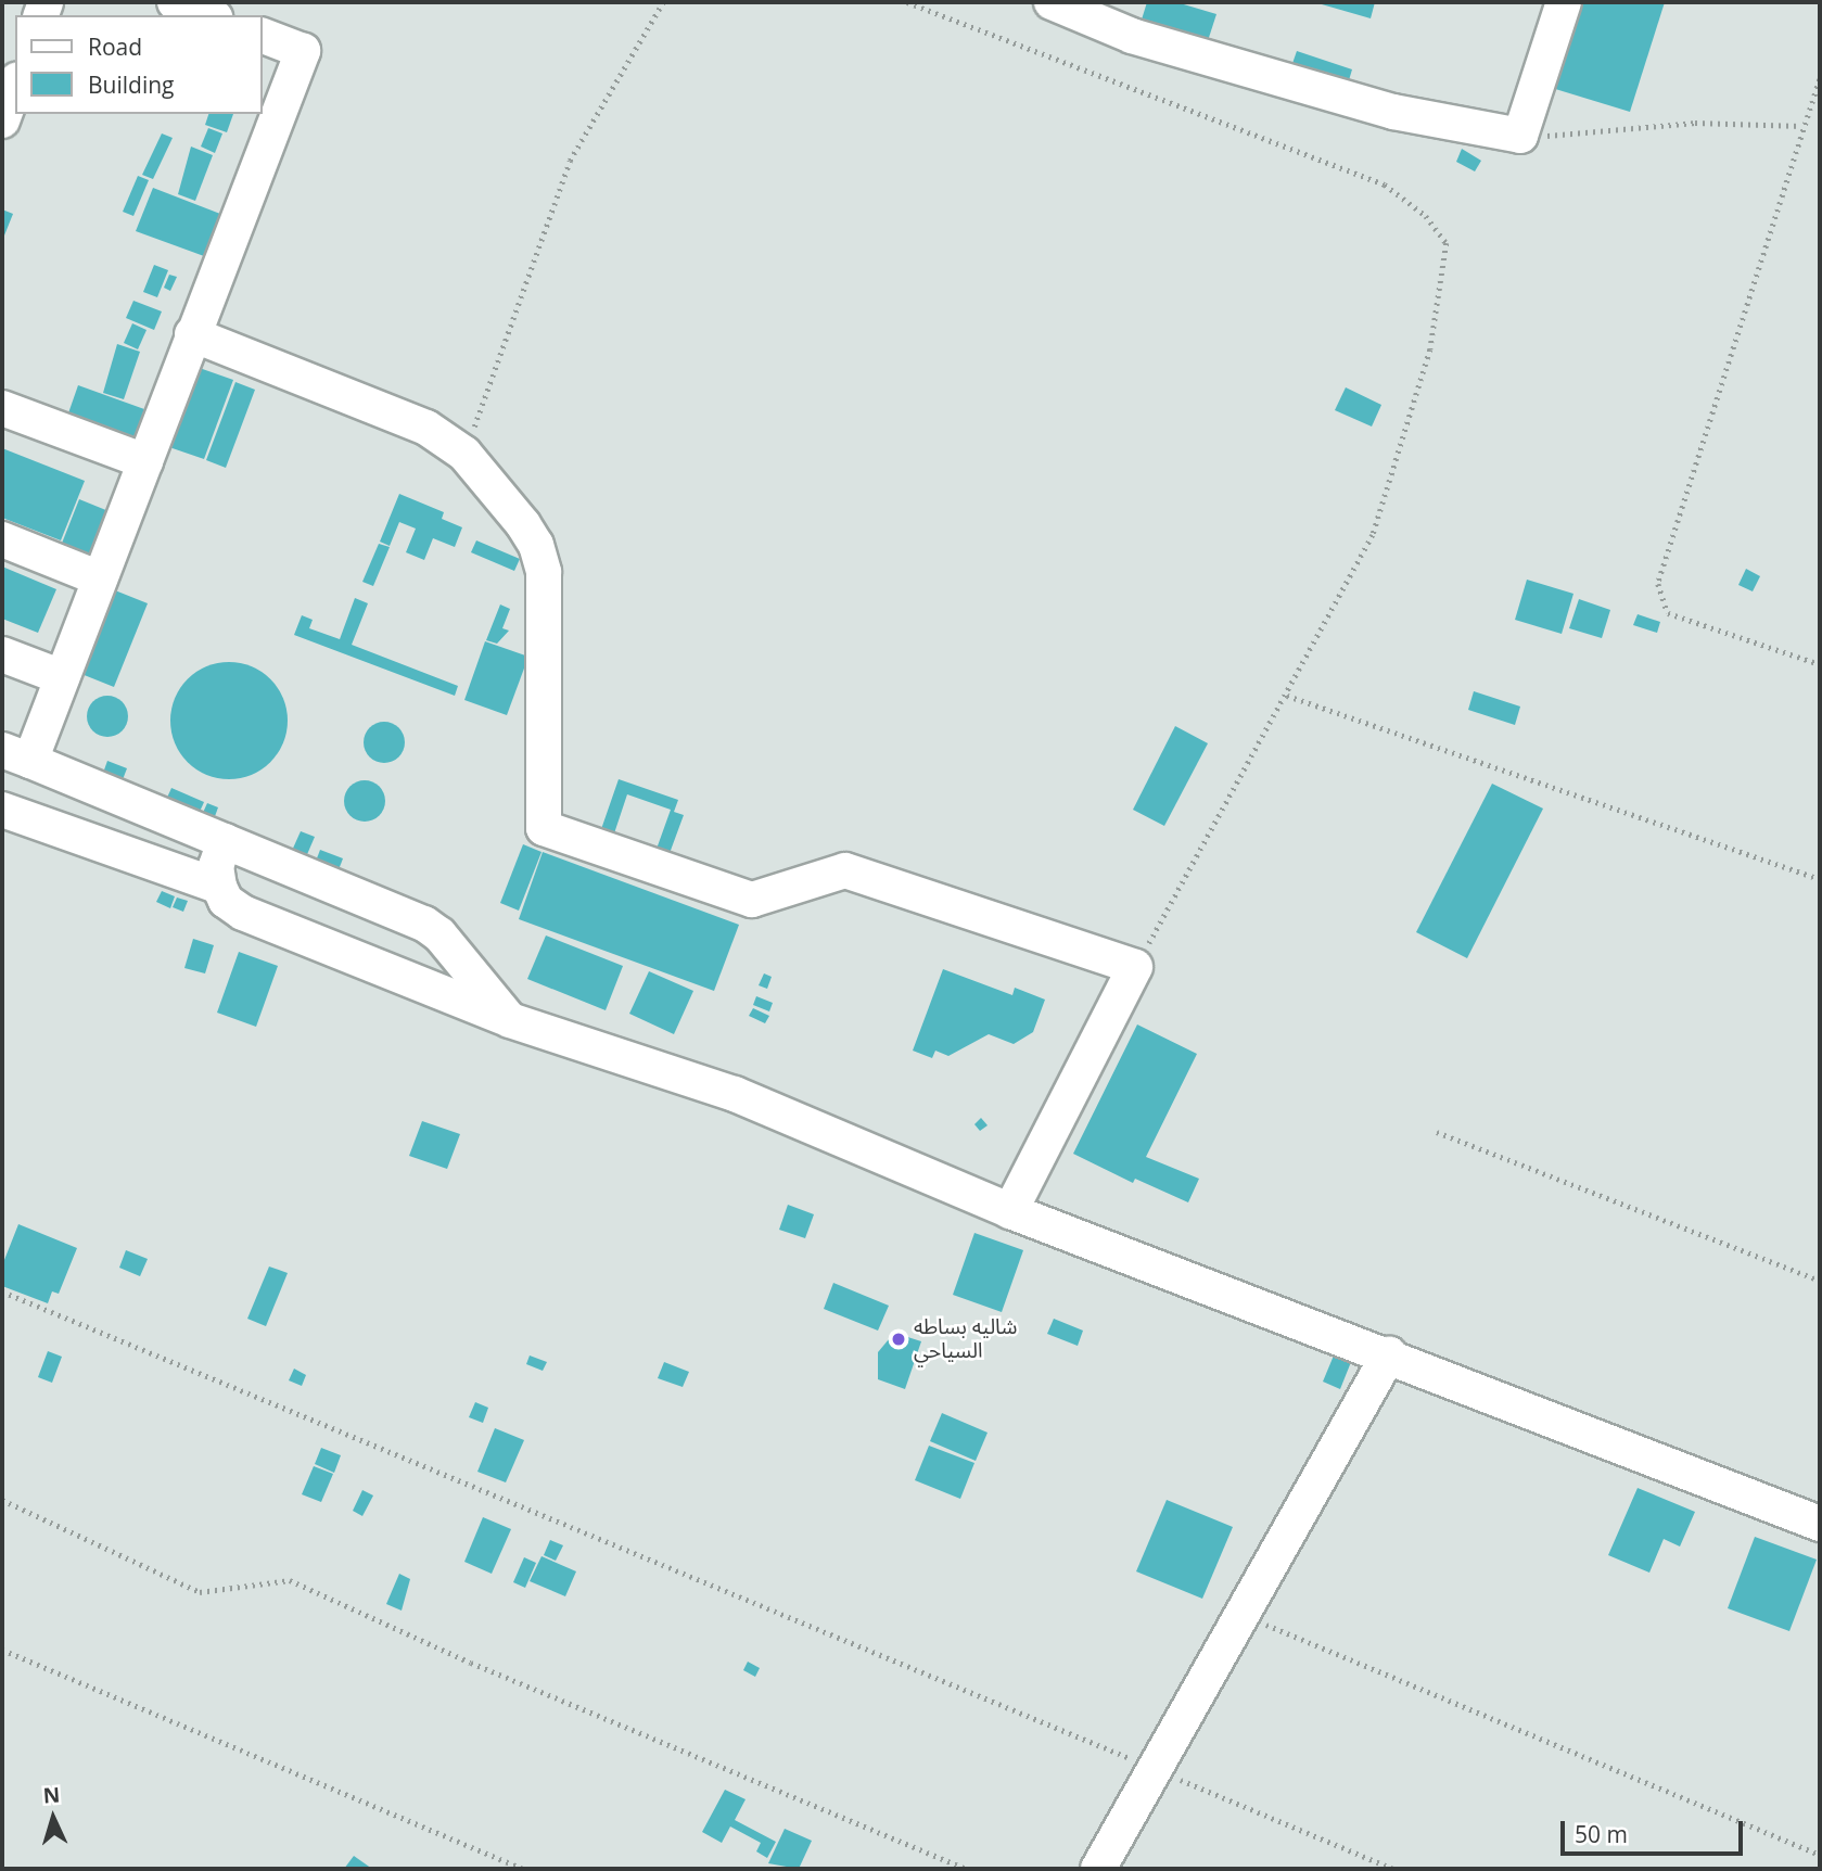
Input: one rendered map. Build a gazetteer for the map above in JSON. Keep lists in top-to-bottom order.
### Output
{
  "places": ["شاليه بساطه السياحي"],
  "legend": ["Road", "Building"],
  "scale_bar": "50 m",
  "north": "top"
}
